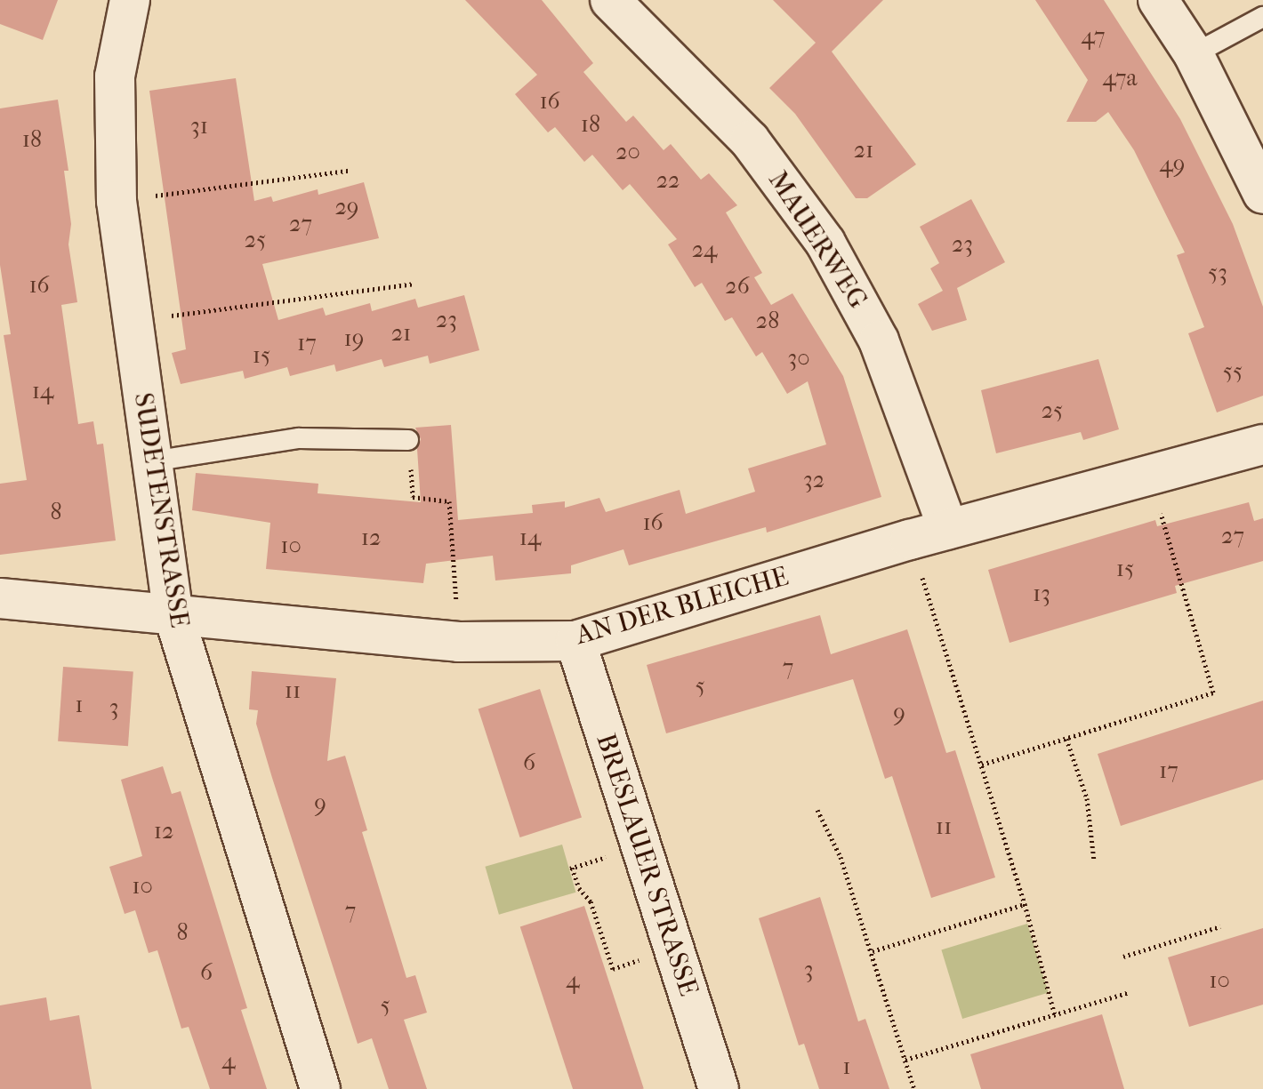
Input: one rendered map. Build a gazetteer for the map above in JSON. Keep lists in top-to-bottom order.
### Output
{
  "streets": {
    "street": [
      "MAUERWEG",
      "SUDETENSTRASSE",
      "AN DER BLEICHE",
      "BRESLAUER STRASSE"
    ]
  },
  "crossings": [
    ["MAUERWEG", "AN DER BLEICHE"],
    ["SUDETENSTRASSE", "AN DER BLEICHE"],
    ["AN DER BLEICHE", "BRESLAUER STRASSE"]
  ],
  "house_numbers": [
    "47",
    "47a",
    "16",
    "18",
    "31",
    "18",
    "21",
    "20",
    "49",
    "22",
    "29",
    "27",
    "25",
    "23",
    "24",
    "53",
    "16",
    "26",
    "23",
    "28",
    "21",
    "19",
    "17",
    "15",
    "30",
    "55",
    "14",
    "25",
    "32",
    "8",
    "16",
    "27",
    "12",
    "14",
    "10",
    "15",
    "13",
    "7",
    "5",
    "11",
    "1",
    "3",
    "9",
    "6",
    "17",
    "9",
    "11",
    "12",
    "10",
    "7",
    "8",
    "3",
    "6",
    "4",
    "10",
    "5",
    "4",
    "1"
  ]
}
